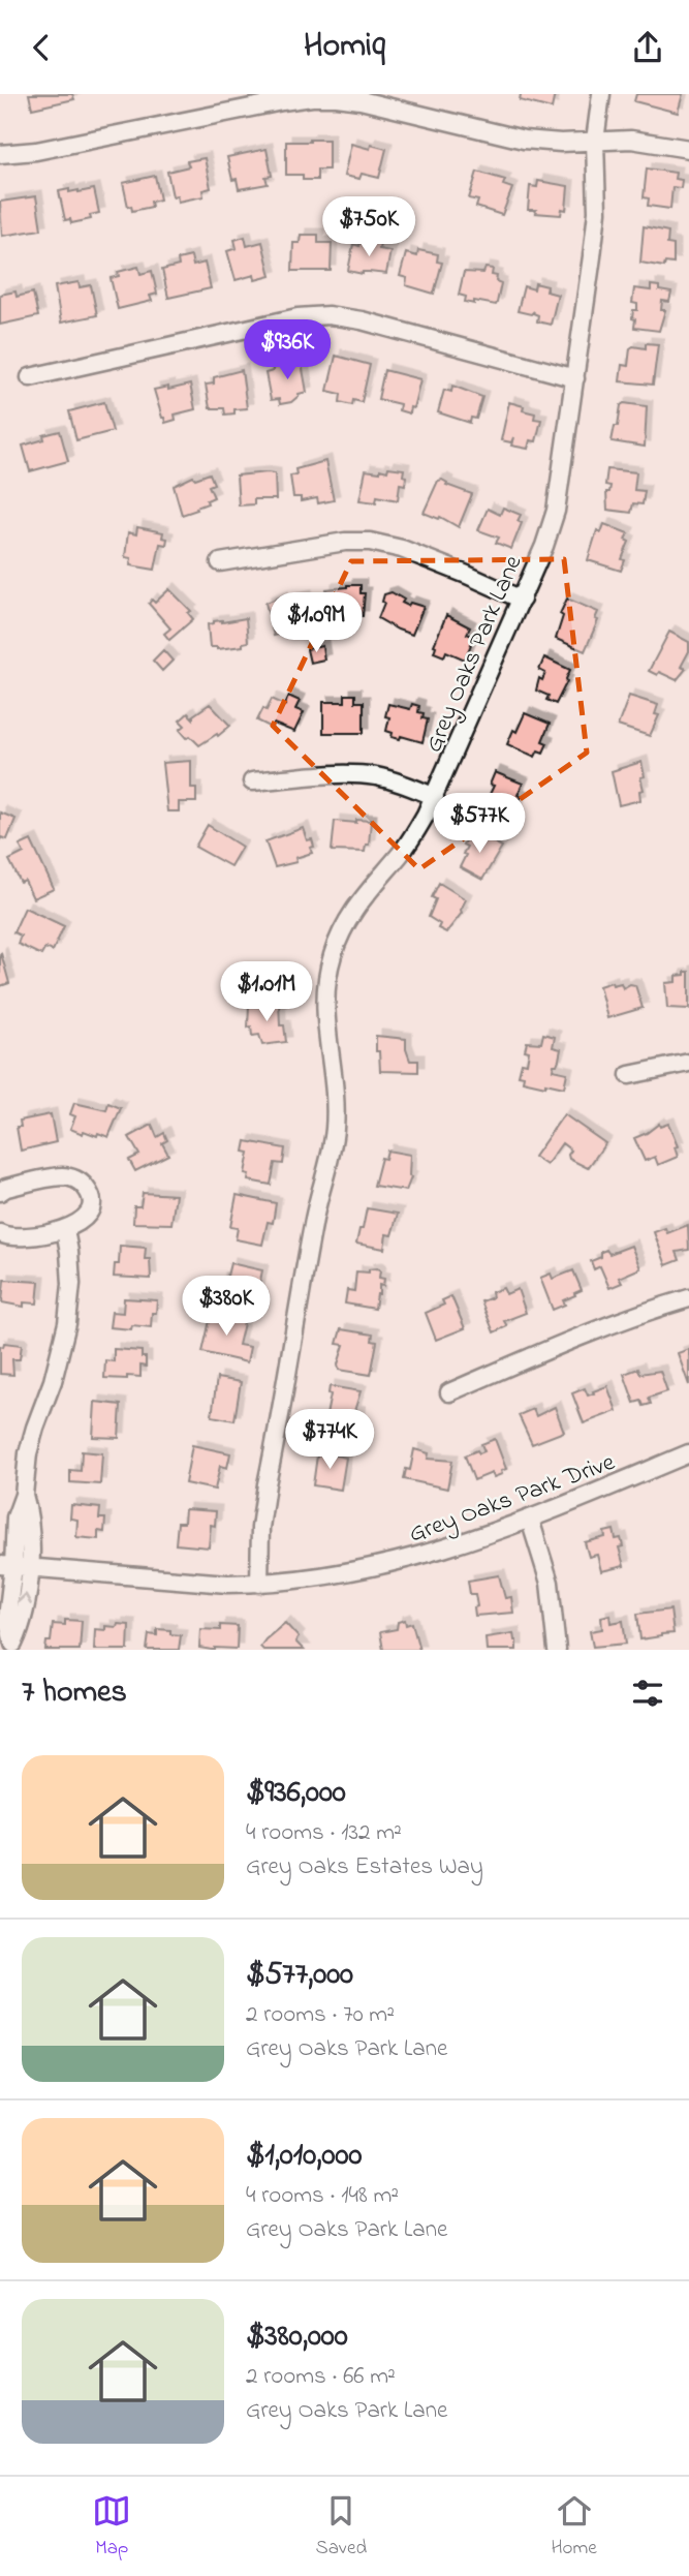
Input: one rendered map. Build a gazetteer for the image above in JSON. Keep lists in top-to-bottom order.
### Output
{
  "streets": {
    "street": ["Grey Oaks Park Lane", "Grey Oaks Park Drive"]
  },
  "crossings": [
    ["Grey Oaks Park Lane", "Grey Oaks Park Drive"]
  ],
  "page": {
    "header": "Homiq",
    "price": [
      "$750K",
      "$936K",
      "$1.09M",
      "$577K",
      "$1.01M",
      "$380K",
      "$774K"
    ],
    "heading": "7 homes",
    "list": [
      {
        "name": "$936,000",
        "note": "4 rooms · 132 m² · Grey Oaks Estates Way"
      },
      {
        "name": "$577,000",
        "note": "2 rooms · 70 m² · Grey Oaks Park Lane"
      },
      {
        "name": "$1,010,000",
        "note": "4 rooms · 148 m² · Grey Oaks Park Lane"
      },
      {
        "name": "$380,000",
        "note": "2 rooms · 66 m² · Grey Oaks Park Lane"
      }
    ],
    "tabs": ["Map", "Saved", "Home"]
  }
}
